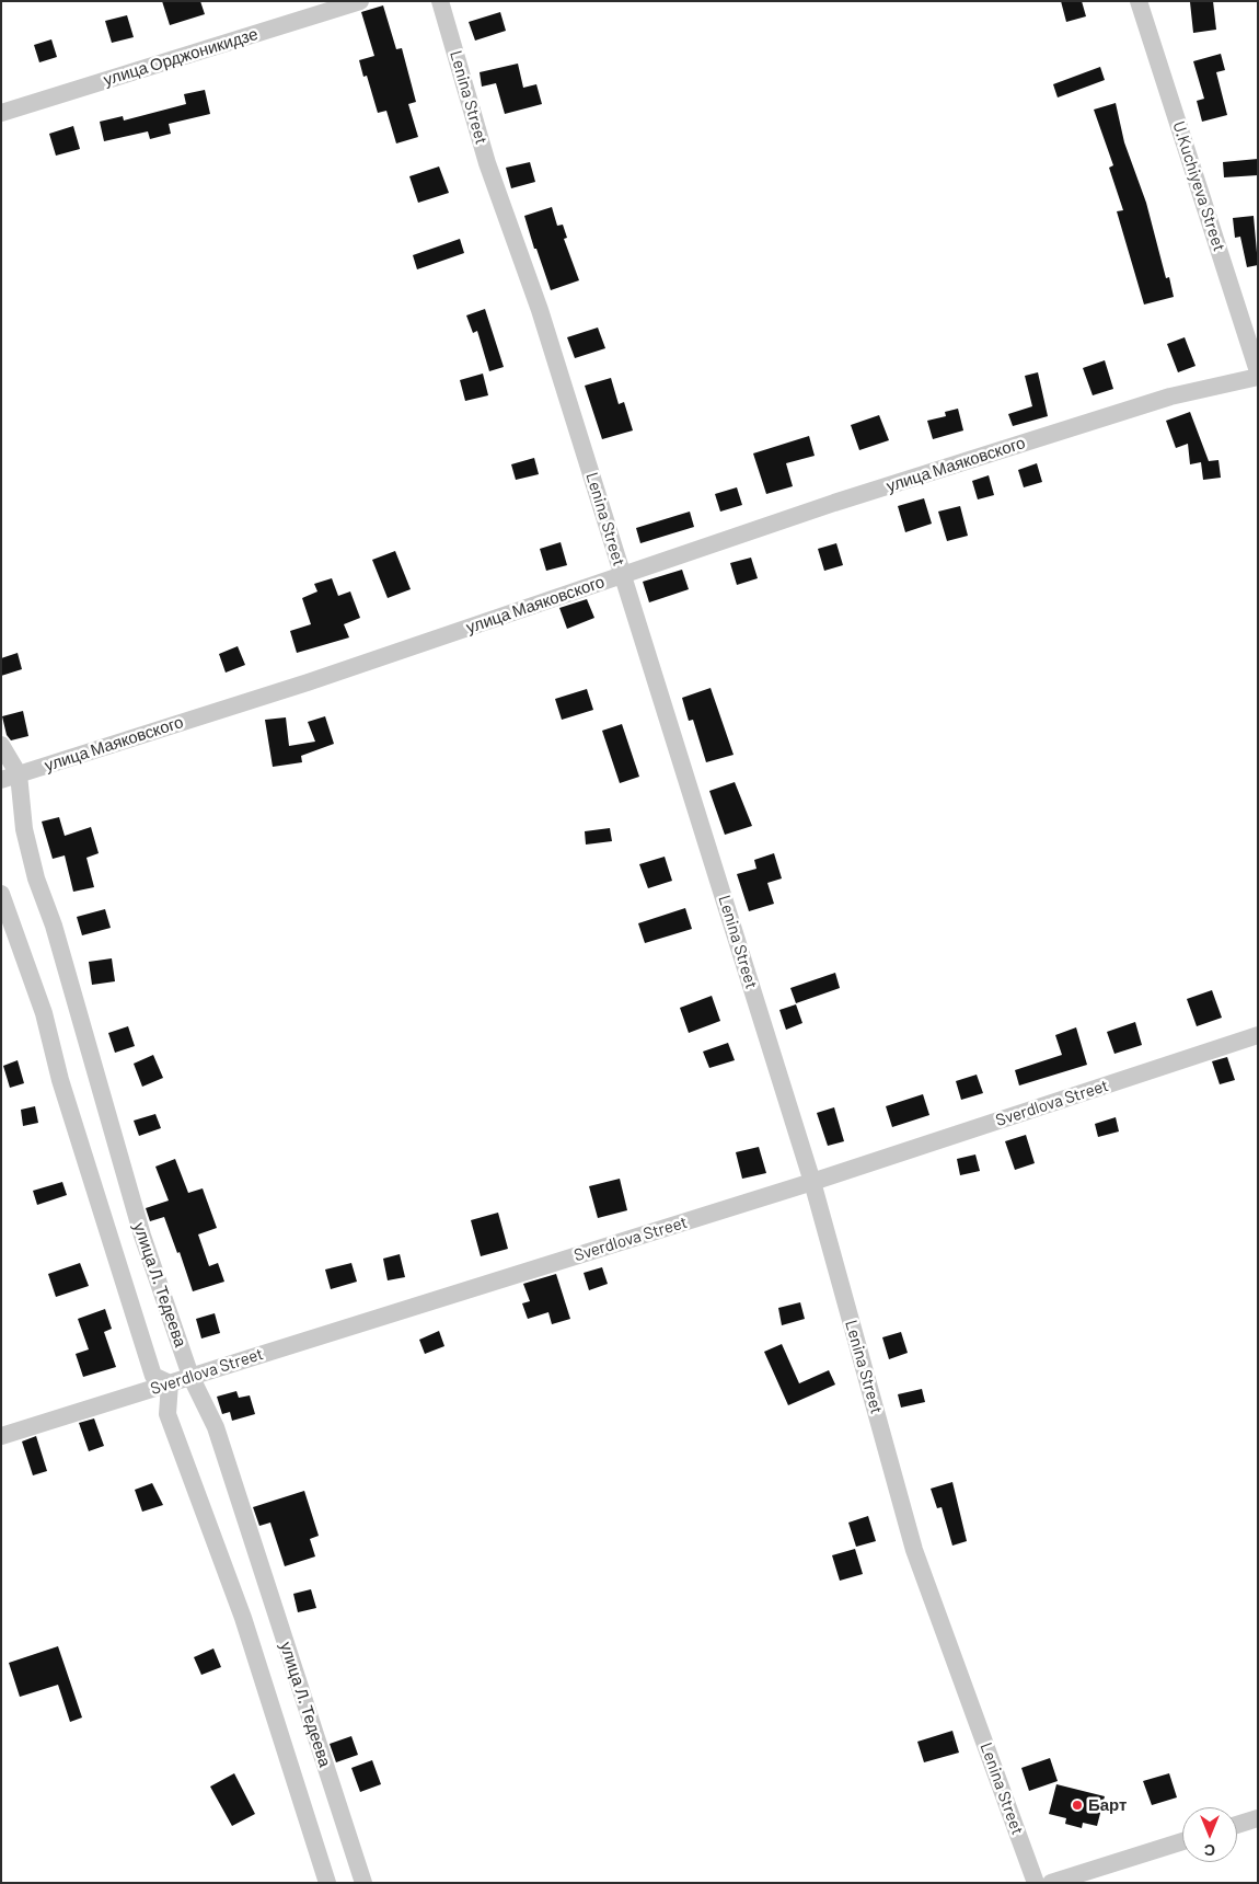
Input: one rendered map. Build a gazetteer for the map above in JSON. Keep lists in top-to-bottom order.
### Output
{
  "streets": {
    "street": [
      "улица Орджоникидзе",
      "Lenina Street",
      "U.Kuchiyeva Street",
      "улица Маяковского",
      "Sverdlova Street",
      "улица Л. Тедеева"
    ]
  },
  "crossings": [
    ["Lenina Street", "улица Маяковского"],
    ["Lenina Street", "Sverdlova Street"],
    ["улица Маяковского", "улица Л. Тедеева"],
    ["Sverdlova Street", "улица Л. Тедеева"]
  ],
  "places": ["Барт"],
  "north": "bottom"
}
